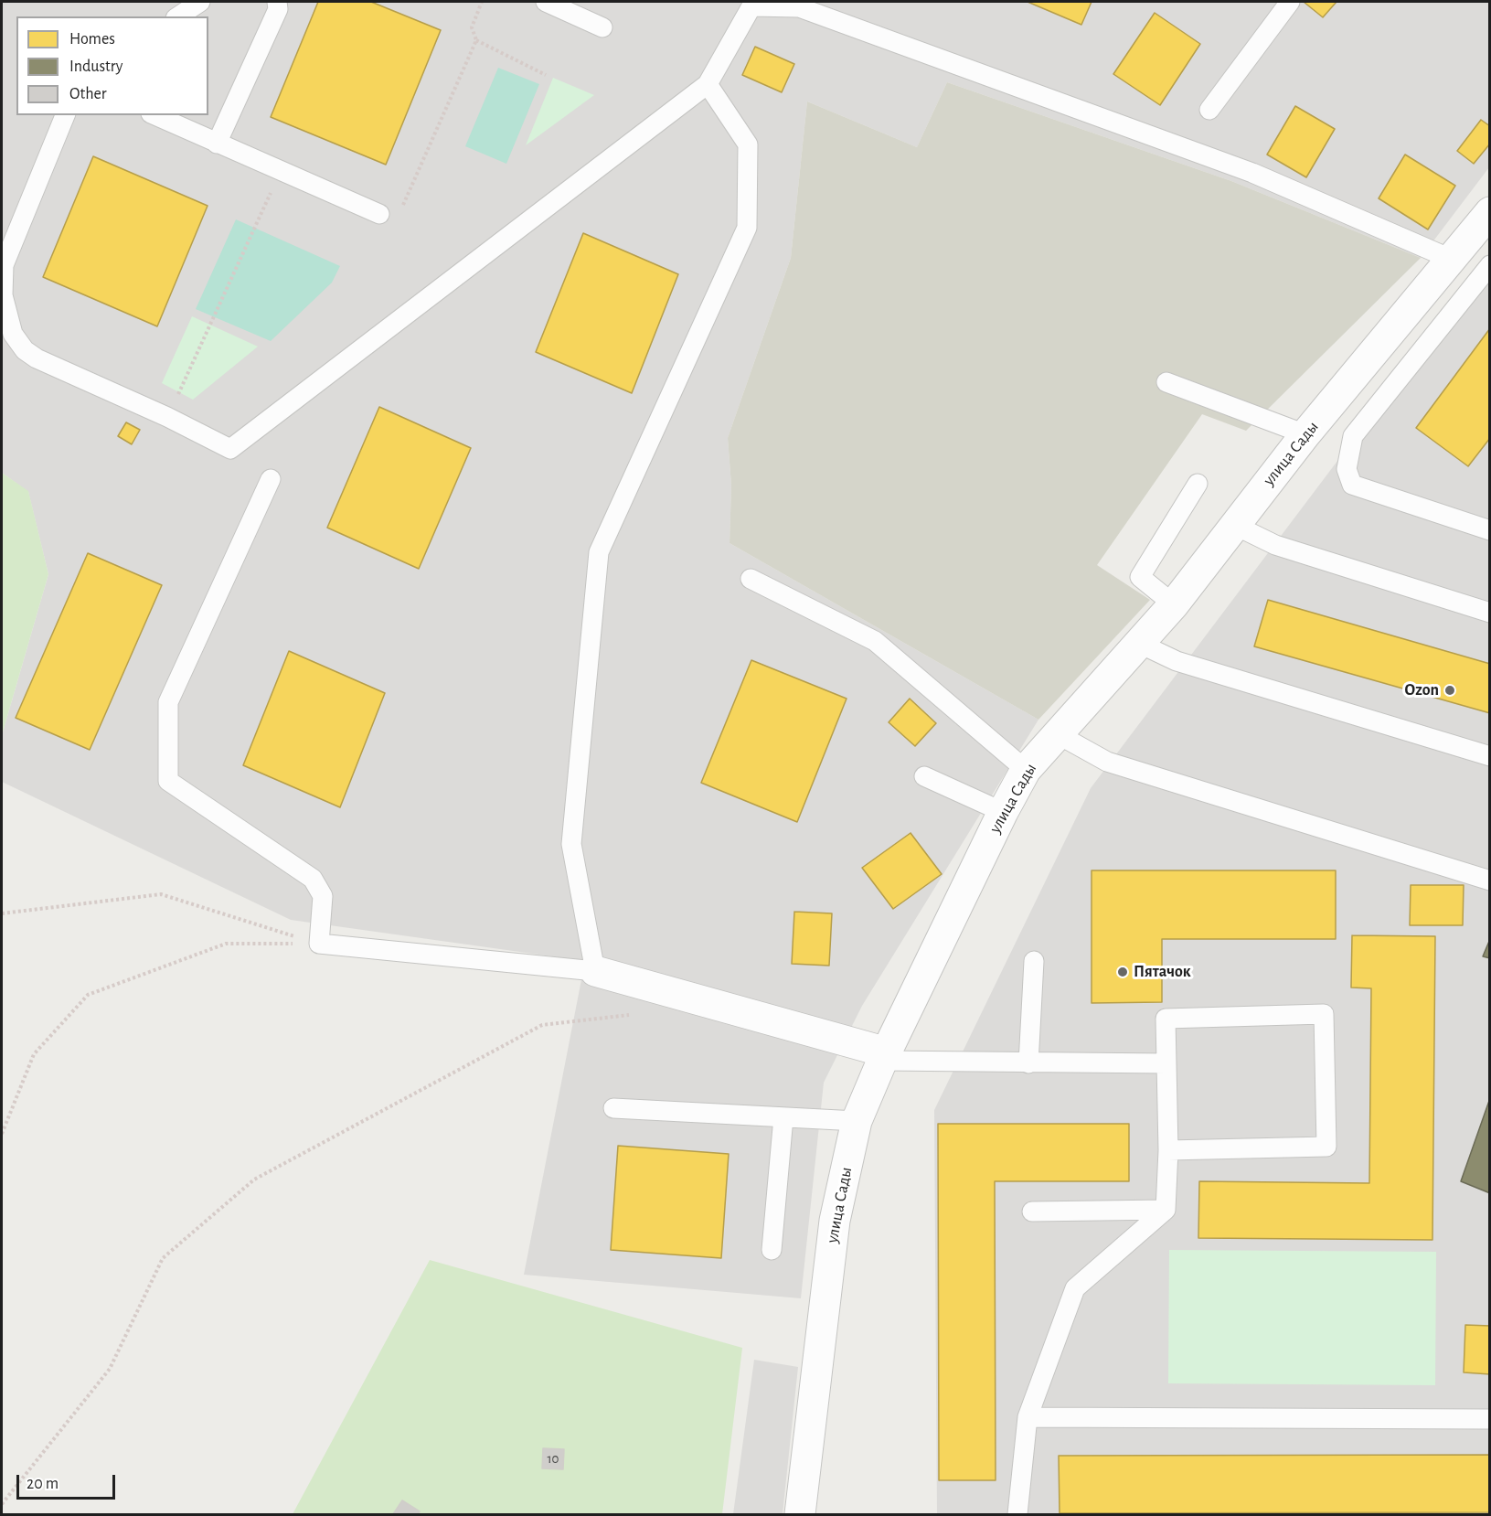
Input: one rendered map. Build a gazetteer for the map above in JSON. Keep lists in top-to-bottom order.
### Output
{
  "streets": {
    "street": ["улица Сады"]
  },
  "places": ["Ozon", "Пятачок"],
  "house_numbers": ["10"],
  "legend": ["Homes", "Industry", "Other"],
  "scale_bar": "20 m"
}
